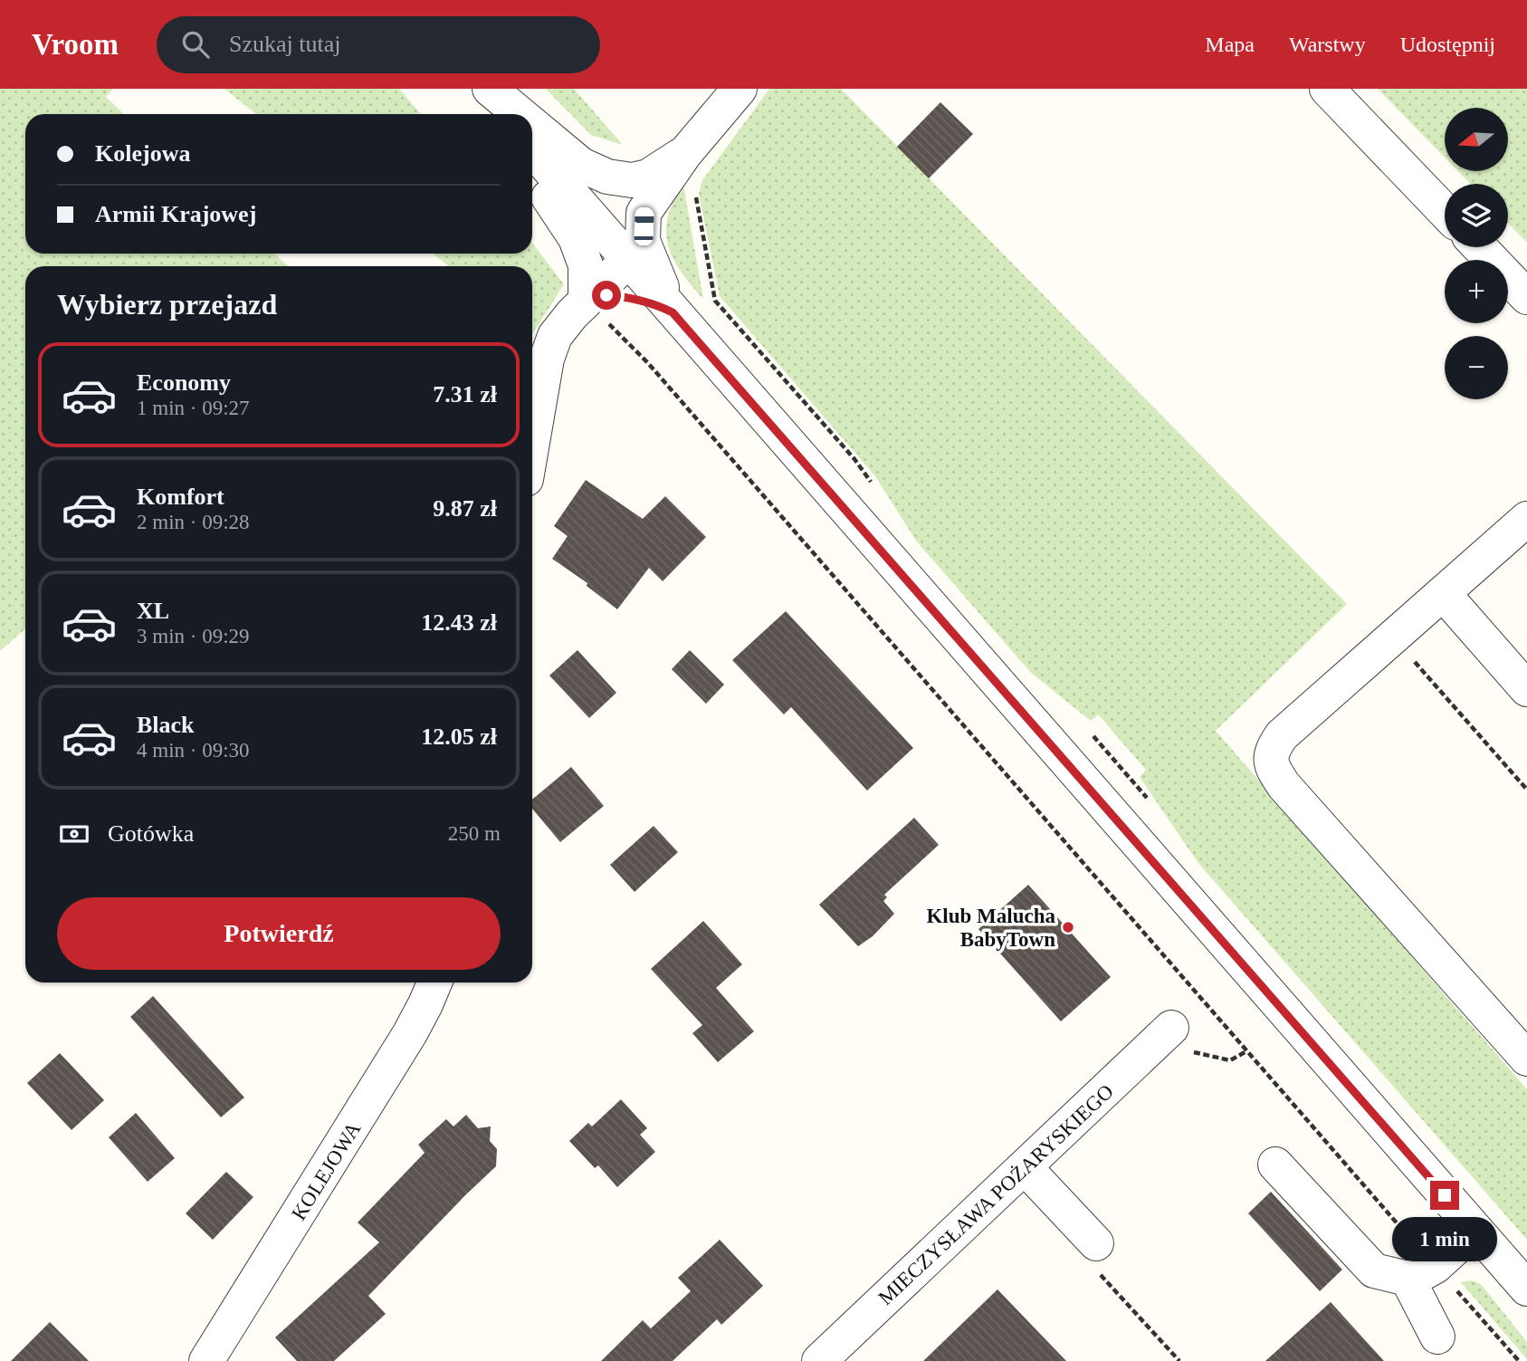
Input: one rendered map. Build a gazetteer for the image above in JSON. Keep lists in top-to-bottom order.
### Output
{
  "streets": {
    "street": ["KOLEJOWA", "MIECZYSŁAWA POŻARYSKIEGO"]
  },
  "places": ["Klub Malucha BabyTown"],
  "north": "left",
  "page": {
    "header": "Vroom",
    "search": "Szukaj tutaj",
    "nav": ["Mapa", "Warstwy", "Udostępnij"],
    "map_buttons": ["+", "−"],
    "banner": ["Kolejowa", "Armii Krajowej"],
    "heading": "Wybierz przejazd",
    "list": [
      {
        "name": "Economy",
        "note": "1 min · 09:27",
        "value": "7.31 zł"
      },
      {
        "name": "Komfort",
        "note": "2 min · 09:28",
        "value": "9.87 zł"
      },
      {
        "name": "XL",
        "note": "3 min · 09:29",
        "value": "12.43 zł"
      },
      {
        "name": "Black",
        "note": "4 min · 09:30",
        "value": "12.05 zł"
      }
    ],
    "pay": ["Gotówka", "250 m"],
    "buttons": "Potwierdź",
    "bubble": "1 min"
  }
}
